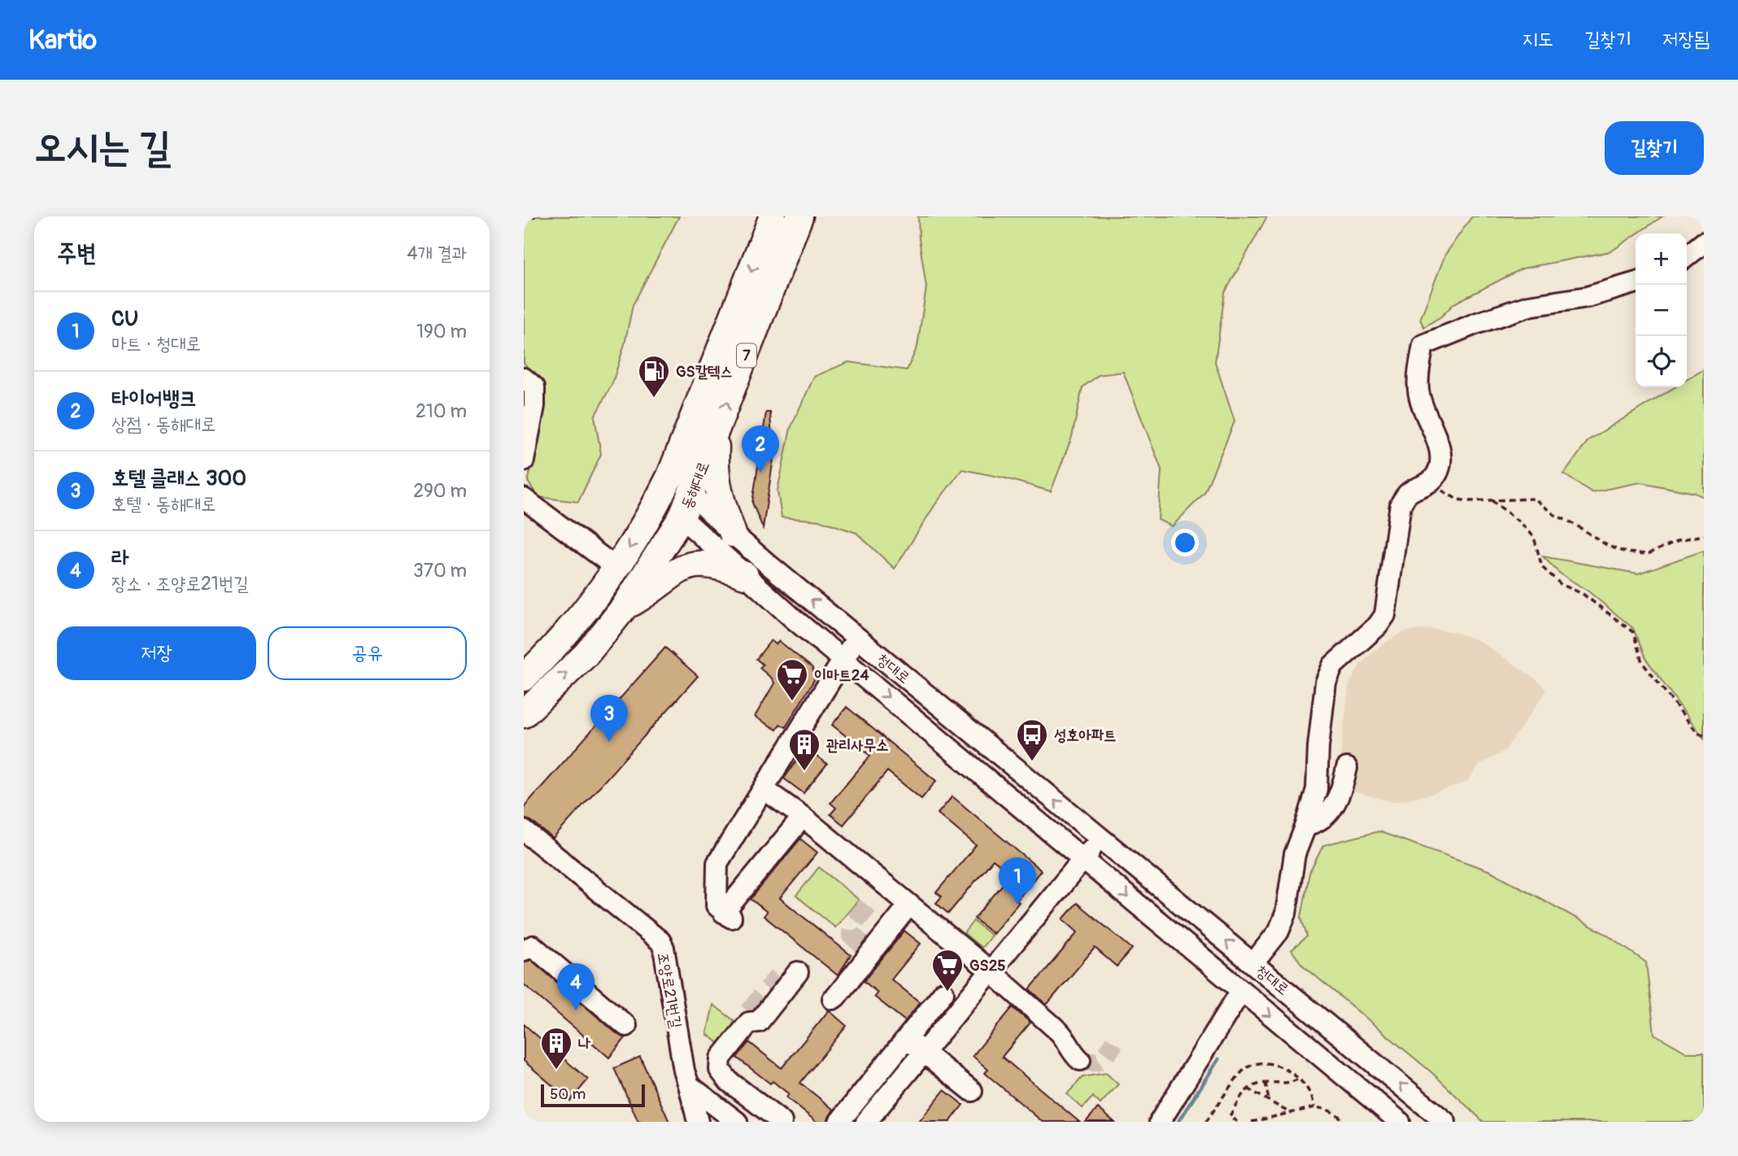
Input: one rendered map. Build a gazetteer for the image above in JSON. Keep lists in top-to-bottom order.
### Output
{
  "streets": {
    "main road": ["7", "동해대로"],
    "street": ["청대로", "조양로21번길"]
  },
  "crossings": [
    ["동해대로", "청대로"]
  ],
  "places": {
    "fuel station": ["GS칼텍스"],
    "supermarket": ["이마트24", "GS25"],
    "bus stop": ["성호아파트"],
    "building": ["관리사무소", "나"]
  },
  "scale_bar": "50 m",
  "page": {
    "header": "Kartio",
    "nav": ["지도", "길찾기", "저장됨"],
    "buttons": [
      "길찾기",
      ["저장", "공유"]
    ],
    "title": "오시는 길",
    "heading": ["주변", "4개 결과"],
    "map_buttons": ["+", "−"],
    "list": [
      {
        "mark": "1",
        "name": "CU",
        "note": "마트 · 청대로",
        "value": "190 m"
      },
      {
        "mark": "2",
        "name": "타이어뱅크",
        "note": "상점 · 동해대로",
        "value": "210 m"
      },
      {
        "mark": "3",
        "name": "호텔 클래스 300",
        "note": "호텔 · 동해대로",
        "value": "290 m"
      },
      {
        "mark": "4",
        "name": "라",
        "note": "장소 · 조양로21번길",
        "value": "370 m"
      }
    ],
    "pins": [
      "2",
      "3",
      "1",
      "4"
    ],
    "scale": "50 m"
  }
}
